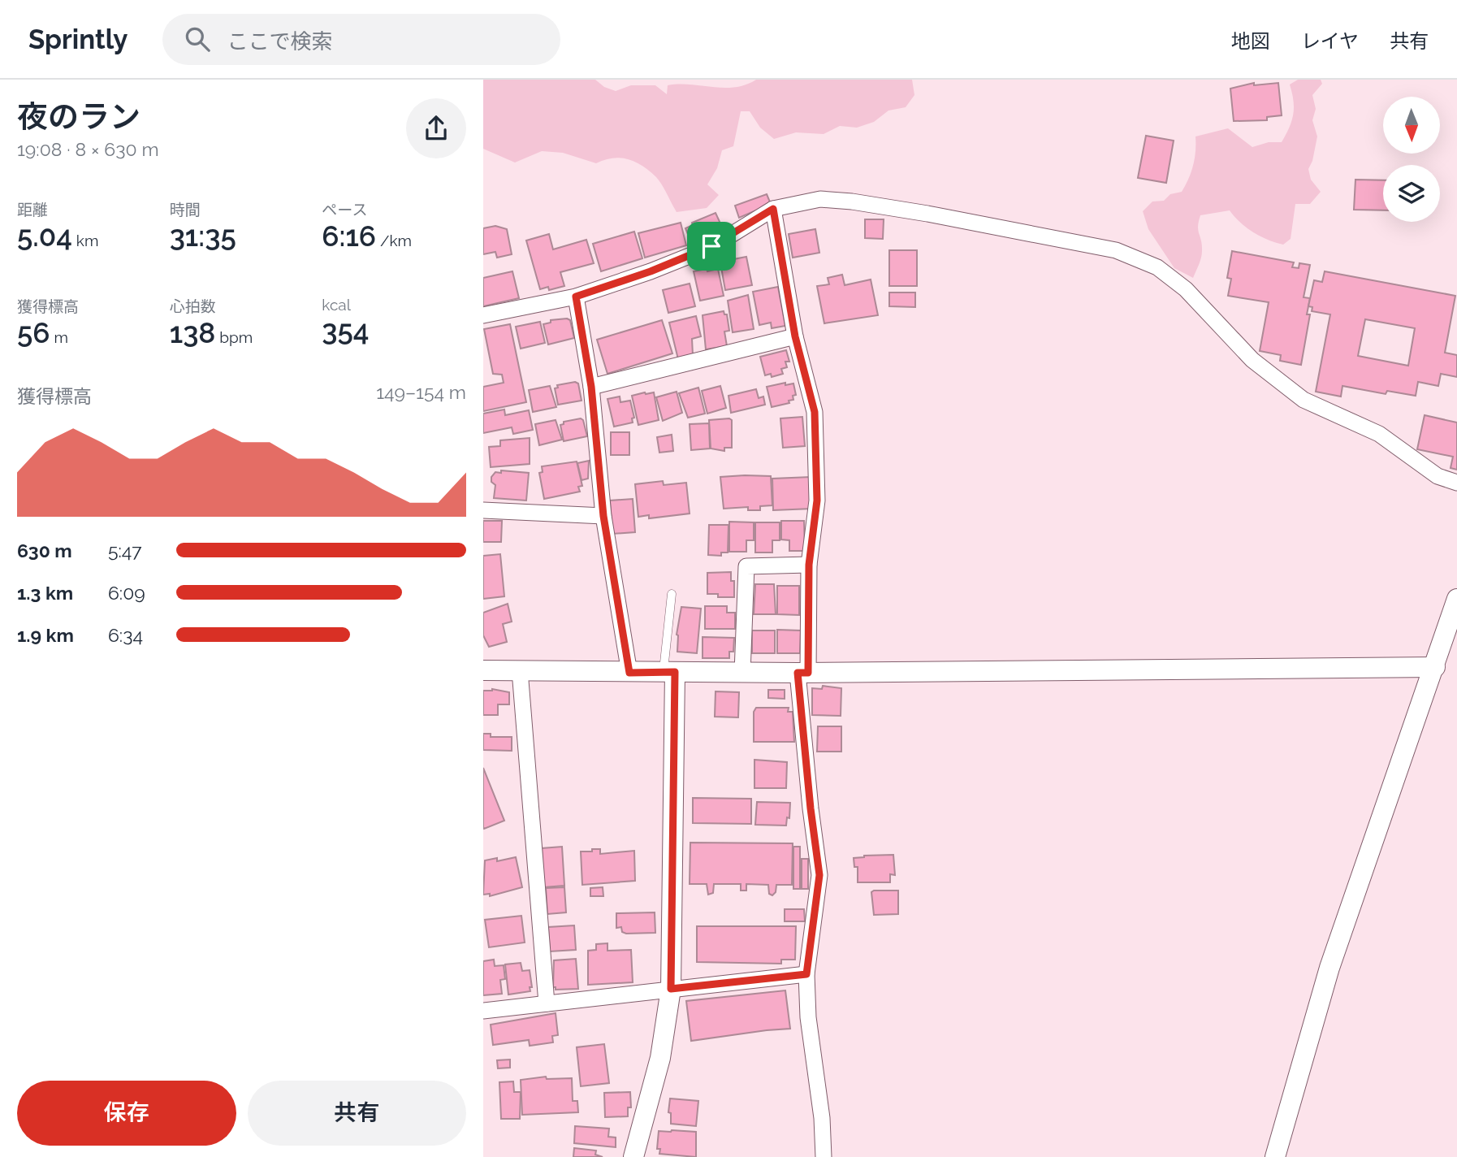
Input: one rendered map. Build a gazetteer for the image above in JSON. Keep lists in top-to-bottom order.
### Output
{
  "north": "bottom",
  "page": {
    "header": "Sprintly",
    "search": "ここで検索",
    "nav": ["地図", "レイヤ", "共有"],
    "heading": ["夜のラン", "19:08 · 8 × 630 m"],
    "stats": [
      ["距離", "5.04 km"],
      ["時間", "31:35"],
      ["ペース", "6:16 /km"],
      ["獲得標高", "56 m"],
      ["心拍数", "138 bpm"],
      ["kcal", "354"]
    ],
    "chart": ["獲得標高", "149–154 m"],
    "list": [
      {
        "name": "630 m",
        "note": "5:47"
      },
      {
        "name": "1.3 km",
        "note": "6:09"
      },
      {
        "name": "1.9 km",
        "note": "6:34"
      }
    ],
    "buttons": ["保存", "共有"]
  }
}
